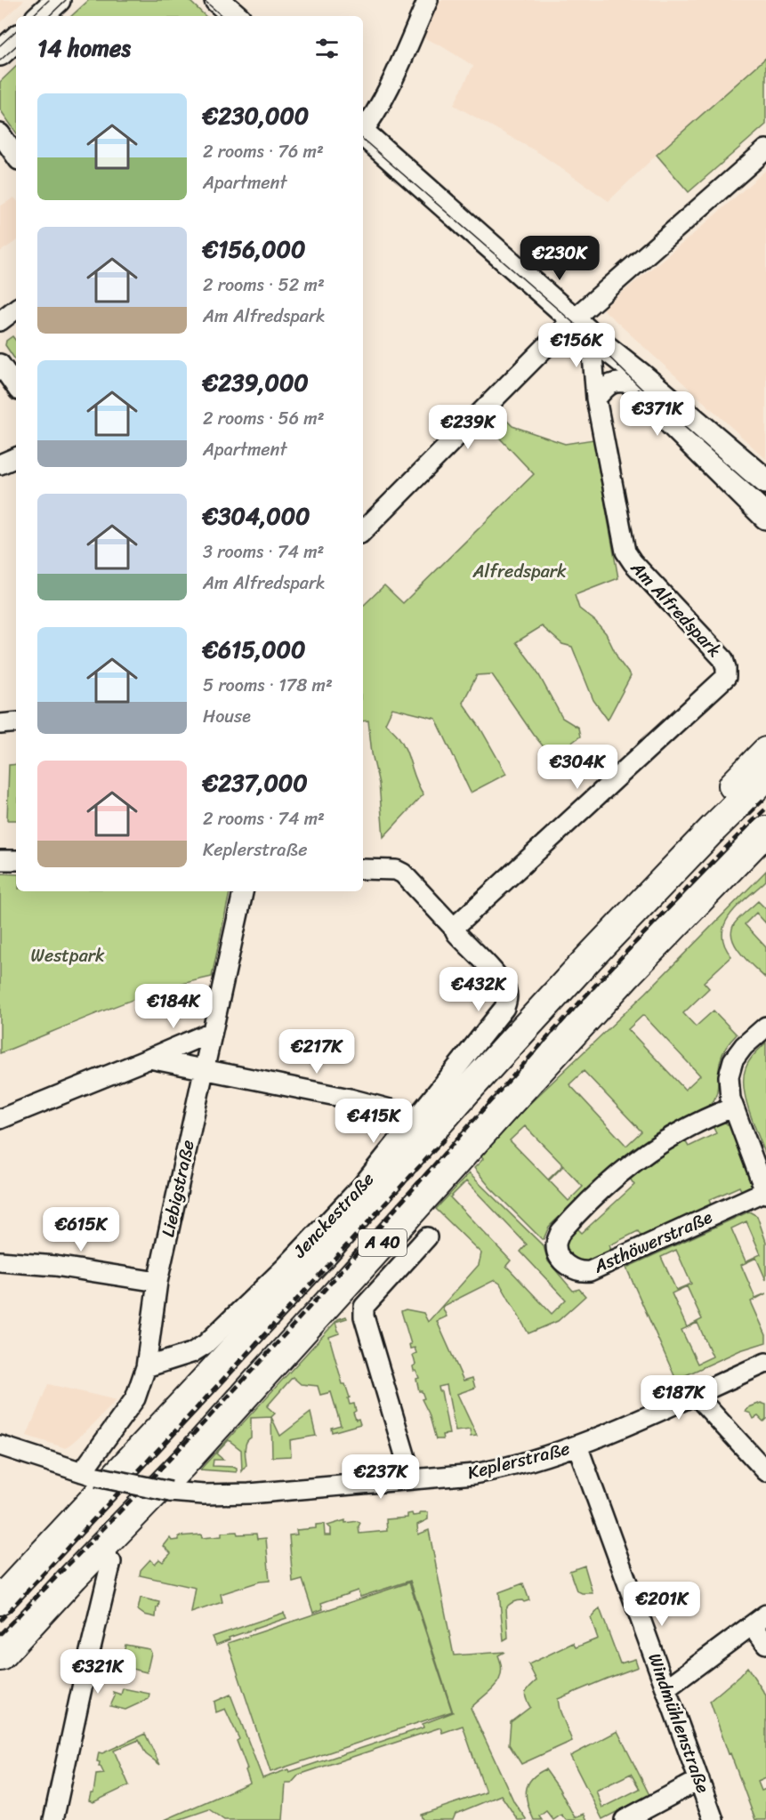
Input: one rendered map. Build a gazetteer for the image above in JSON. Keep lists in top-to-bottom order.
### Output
{
  "streets": {
    "highway": ["A 40"],
    "street": [
      "Am Alfredspark",
      "Liebigstraße",
      "Jenckestraße",
      "Asthöwerstraße",
      "Keplerstraße",
      "Windmühlenstraße"
    ]
  },
  "crossings": [
    ["Am Alfredspark", "Jenckestraße"],
    ["Liebigstraße", "Jenckestraße"],
    ["Liebigstraße", "A 40"],
    ["Liebigstraße", "Keplerstraße"],
    ["A 40", "Keplerstraße"],
    ["Keplerstraße", "Windmühlenstraße"]
  ],
  "parks": ["Alfredspark", "Westpark"],
  "page": {
    "heading": "14 homes",
    "list": [
      {
        "name": "€230,000",
        "note": "2 rooms · 76 m² · Apartment"
      },
      {
        "name": "€156,000",
        "note": "2 rooms · 52 m² · Am Alfredspark"
      },
      {
        "name": "€239,000",
        "note": "2 rooms · 56 m² · Apartment"
      },
      {
        "name": "€304,000",
        "note": "3 rooms · 74 m² · Am Alfredspark"
      },
      {
        "name": "€615,000",
        "note": "5 rooms · 178 m² · House"
      },
      {
        "name": "€237,000",
        "note": "2 rooms · 74 m² · Keplerstraße"
      }
    ],
    "price": [
      "€230K",
      "€156K",
      "€371K",
      "€239K",
      "€304K",
      "€432K",
      "€184K",
      "€217K",
      "€415K",
      "€615K",
      "€187K",
      "€237K",
      "€201K",
      "€321K"
    ]
  }
}
